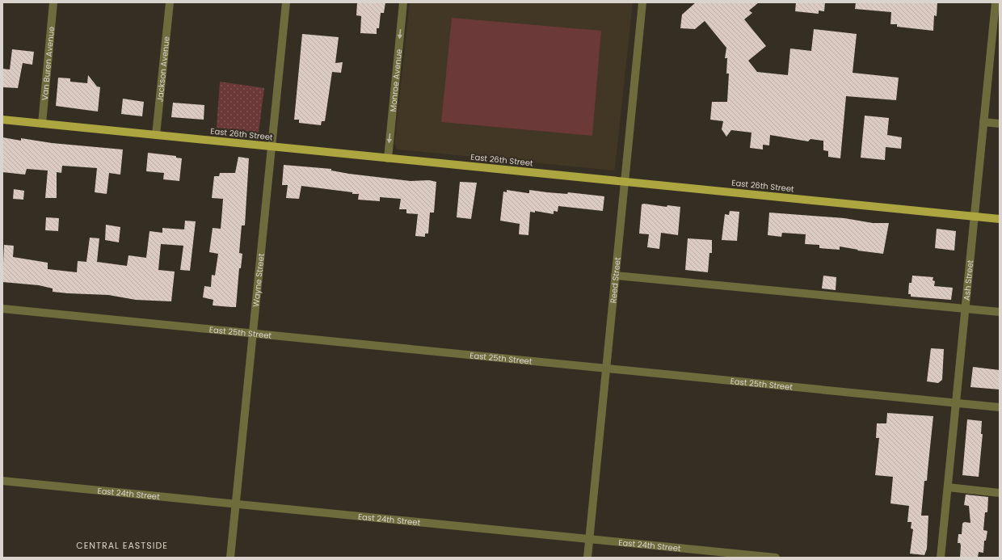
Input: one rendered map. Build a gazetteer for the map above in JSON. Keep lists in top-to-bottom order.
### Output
{
  "streets": {
    "main road": ["East 26th Street"],
    "street": [
      "Van Buren Avenue",
      "Jackson Avenue",
      "Monroe Avenue",
      "Wayne Street",
      "Reed Street",
      "Ash Street",
      "East 25th Street",
      "East 24th Street"
    ]
  },
  "crossings": [
    ["Van Buren Avenue", "East 26th Street"],
    ["Jackson Avenue", "East 26th Street"],
    ["Monroe Avenue", "East 26th Street"],
    ["East 26th Street", "Wayne Street"],
    ["East 26th Street", "Reed Street"],
    ["East 26th Street", "Ash Street"],
    ["Wayne Street", "East 25th Street"],
    ["Wayne Street", "East 24th Street"],
    ["Reed Street", "East 25th Street"],
    ["Reed Street", "East 24th Street"],
    ["Ash Street", "East 25th Street"]
  ],
  "one_way": ["Monroe Avenue"],
  "districts": ["CENTRAL EASTSIDE"]
}
